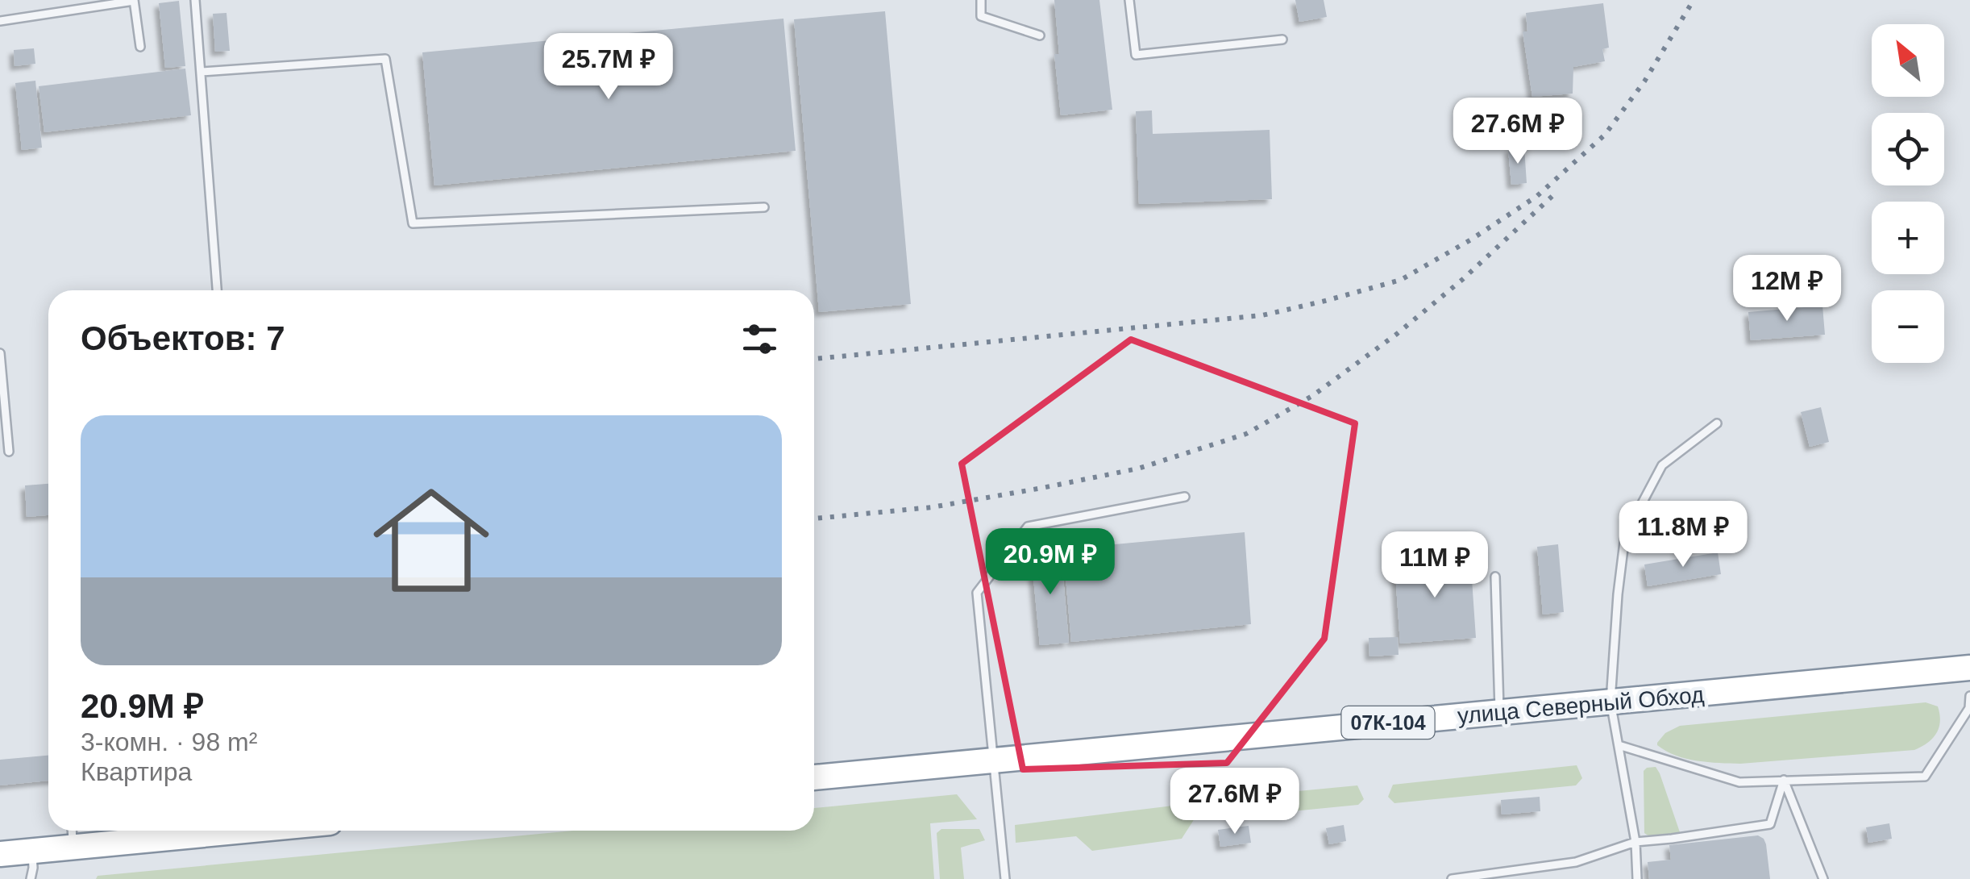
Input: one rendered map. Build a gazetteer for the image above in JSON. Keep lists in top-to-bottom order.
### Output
{
  "streets": {
    "highway": ["улица Северный Обход", "07К-104"]
  },
  "north": "top left",
  "page": {
    "map_buttons": ["+", "−"],
    "price": [
      "25.7M ₽",
      "27.6M ₽",
      "12M ₽",
      "11.8M ₽",
      "20.9M ₽",
      "11M ₽",
      "27.6M ₽"
    ],
    "heading": "Объектов: 7",
    "list": [
      {
        "name": "20.9M ₽",
        "note": "3-комн. · 98 m² · Квартира"
      }
    ]
  }
}
